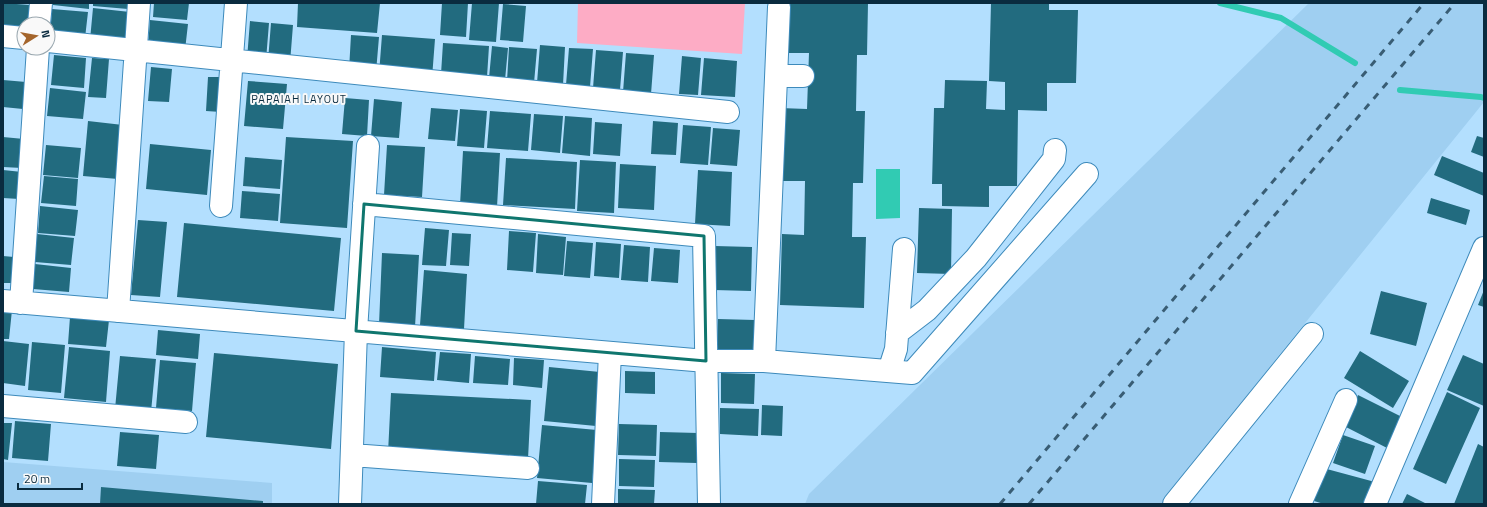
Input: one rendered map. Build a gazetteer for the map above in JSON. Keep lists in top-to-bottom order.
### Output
{
  "districts": ["PAPAIAH LAYOUT"],
  "scale_bar": "20 m",
  "north": "right"
}
